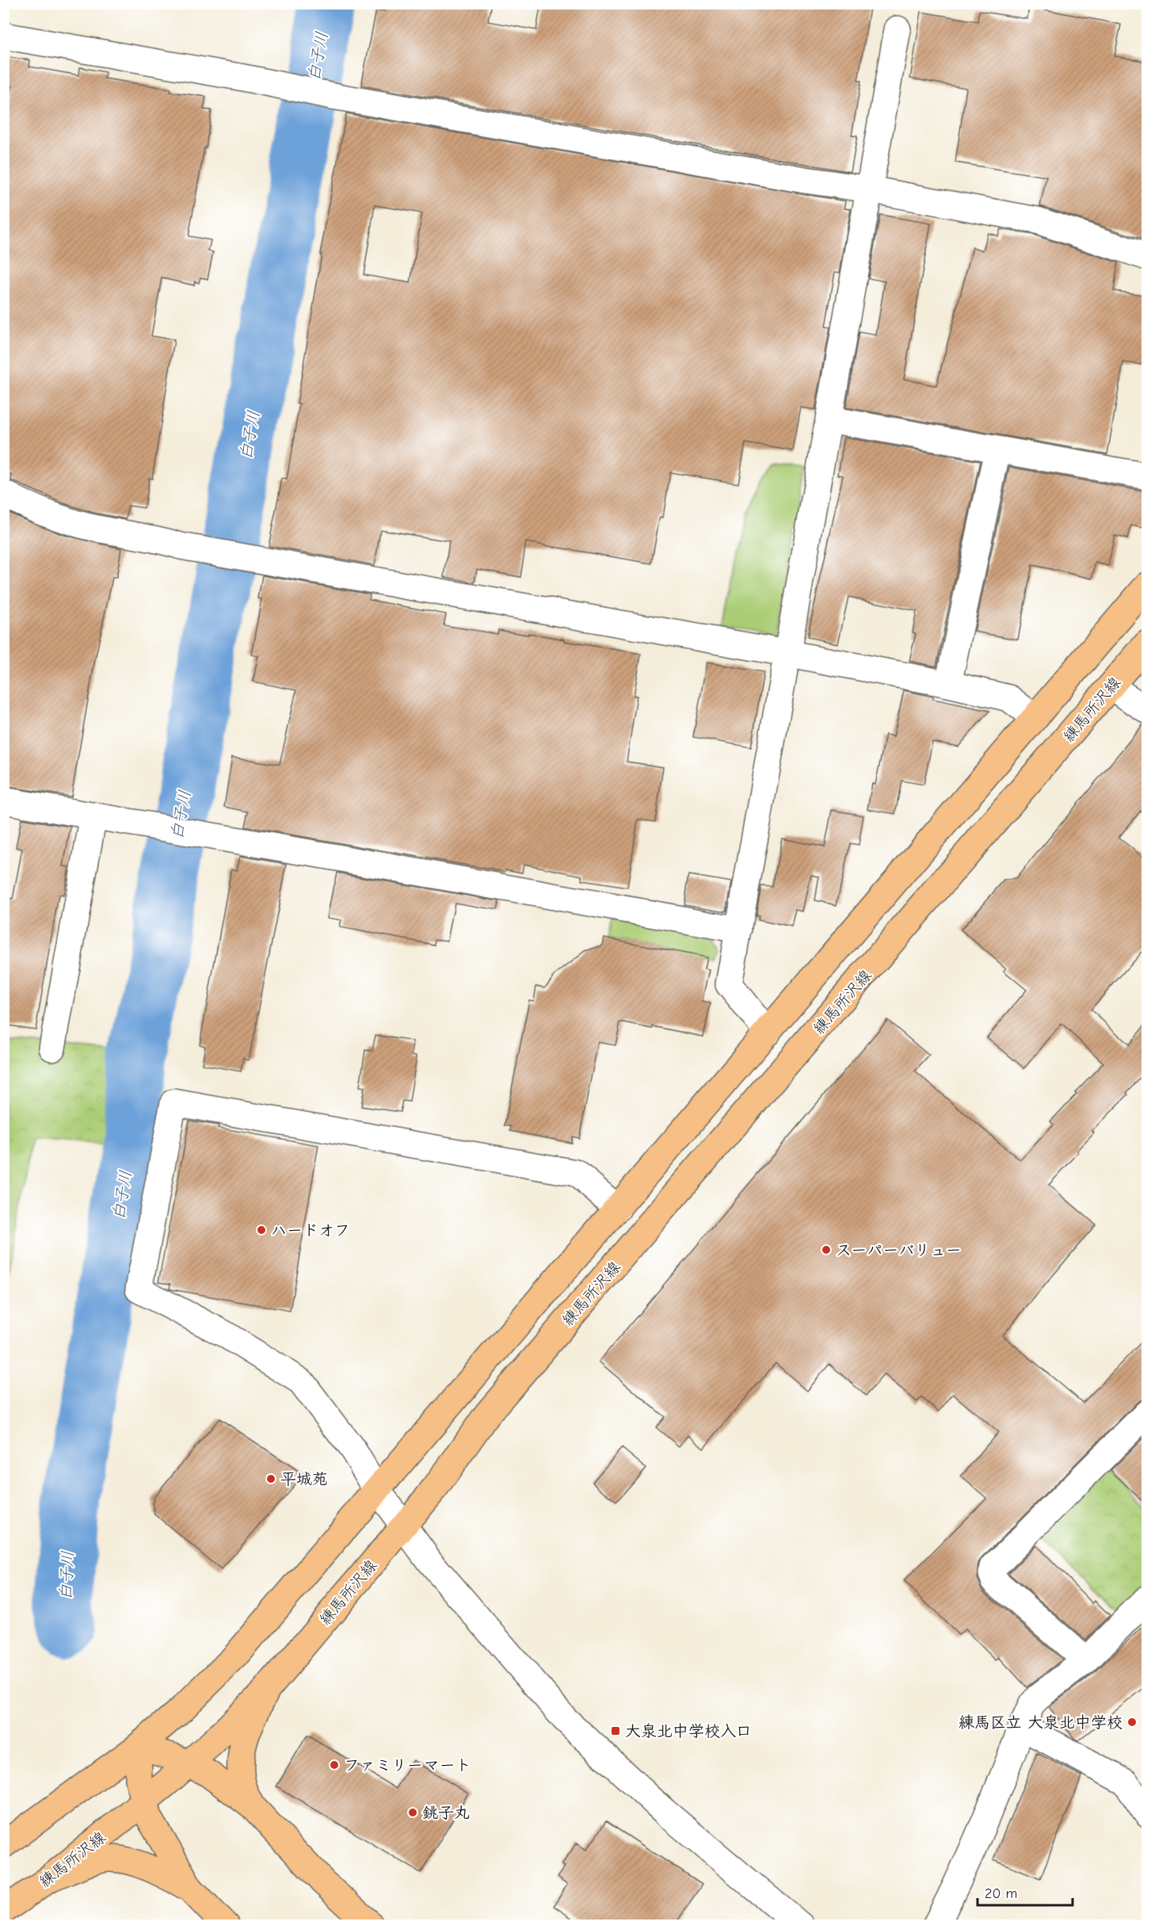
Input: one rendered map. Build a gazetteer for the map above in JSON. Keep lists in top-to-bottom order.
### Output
{
  "streets": {
    "main road": ["練馬所沢線"]
  },
  "water": ["白子川"],
  "places": {
    "other": [
      "ハードオフ",
      "スーパーバリュー",
      "平城苑",
      "練馬区立 大泉北中学校",
      "ファミリーマート",
      "銚子丸"
    ],
    "transit": ["大泉北中学校入口"]
  },
  "scale_bar": "20 m"
}
